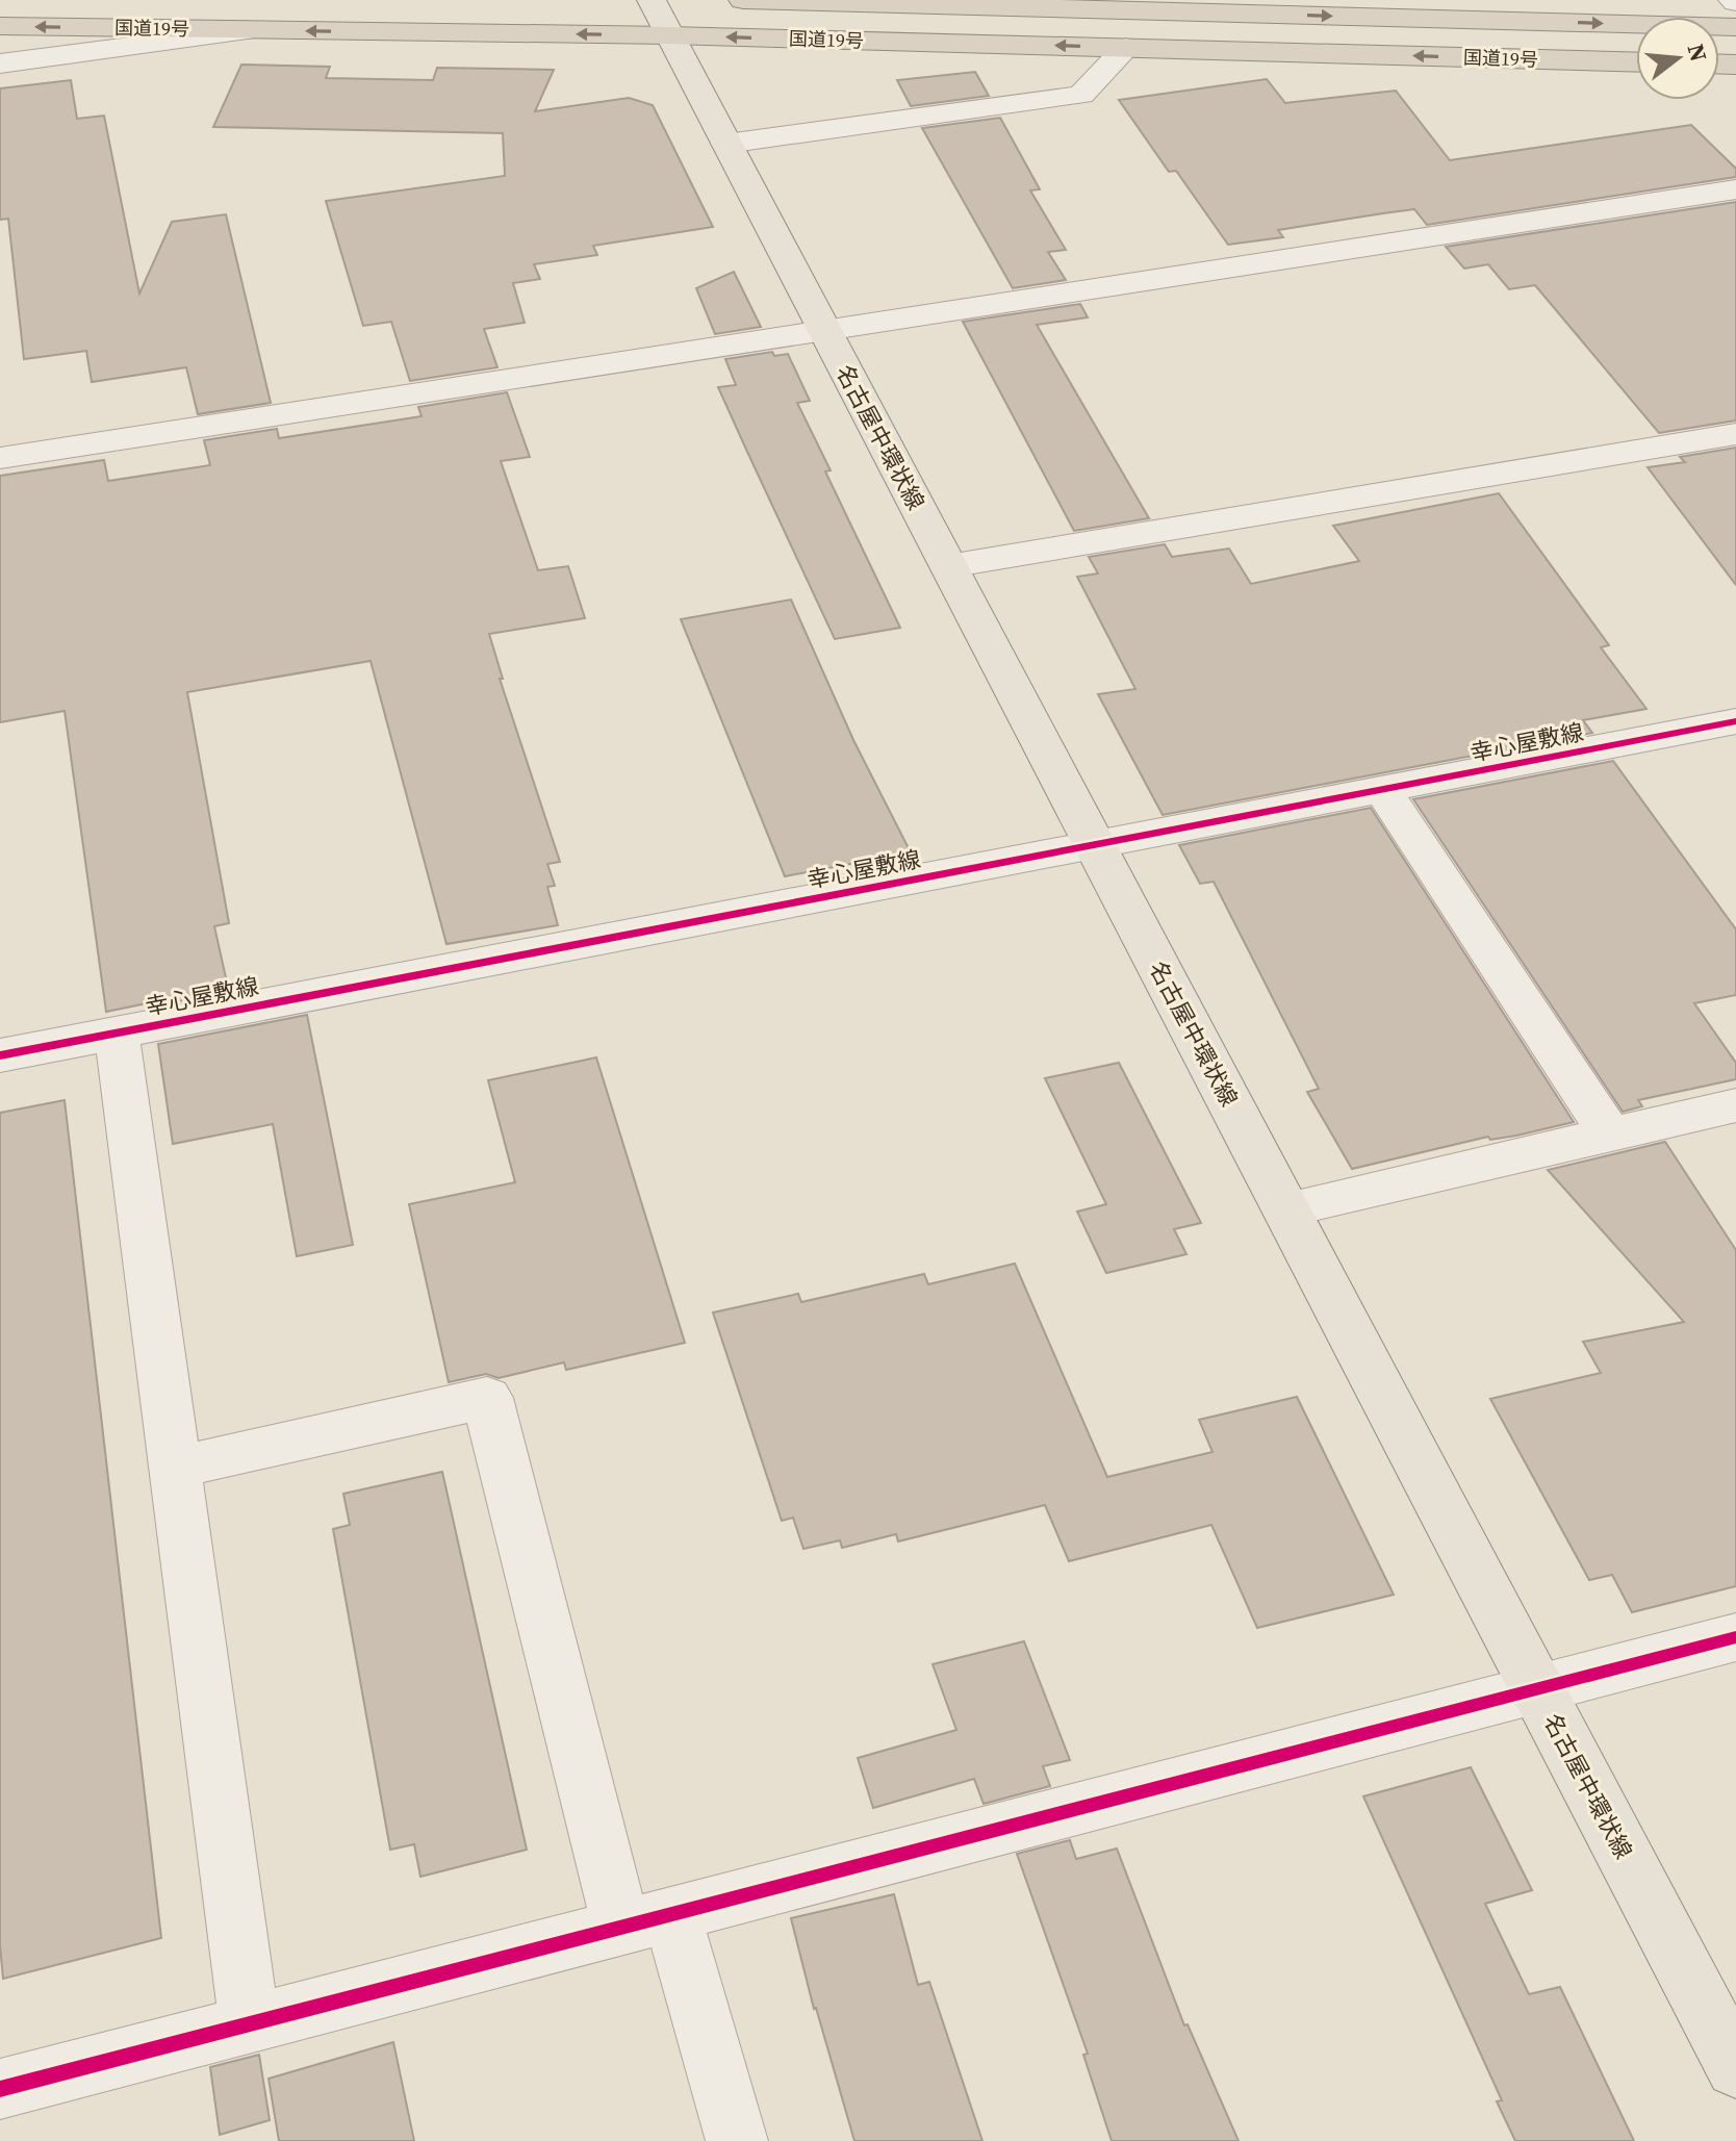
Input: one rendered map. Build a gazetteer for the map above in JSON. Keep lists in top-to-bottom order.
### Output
{
  "streets": {
    "highway": ["国道19号"],
    "main road": ["名古屋中環状線"],
    "street": ["幸心屋敷線"]
  },
  "crossings": [
    ["国道19号", "名古屋中環状線"],
    ["名古屋中環状線", "幸心屋敷線"]
  ],
  "north": "right"
}
